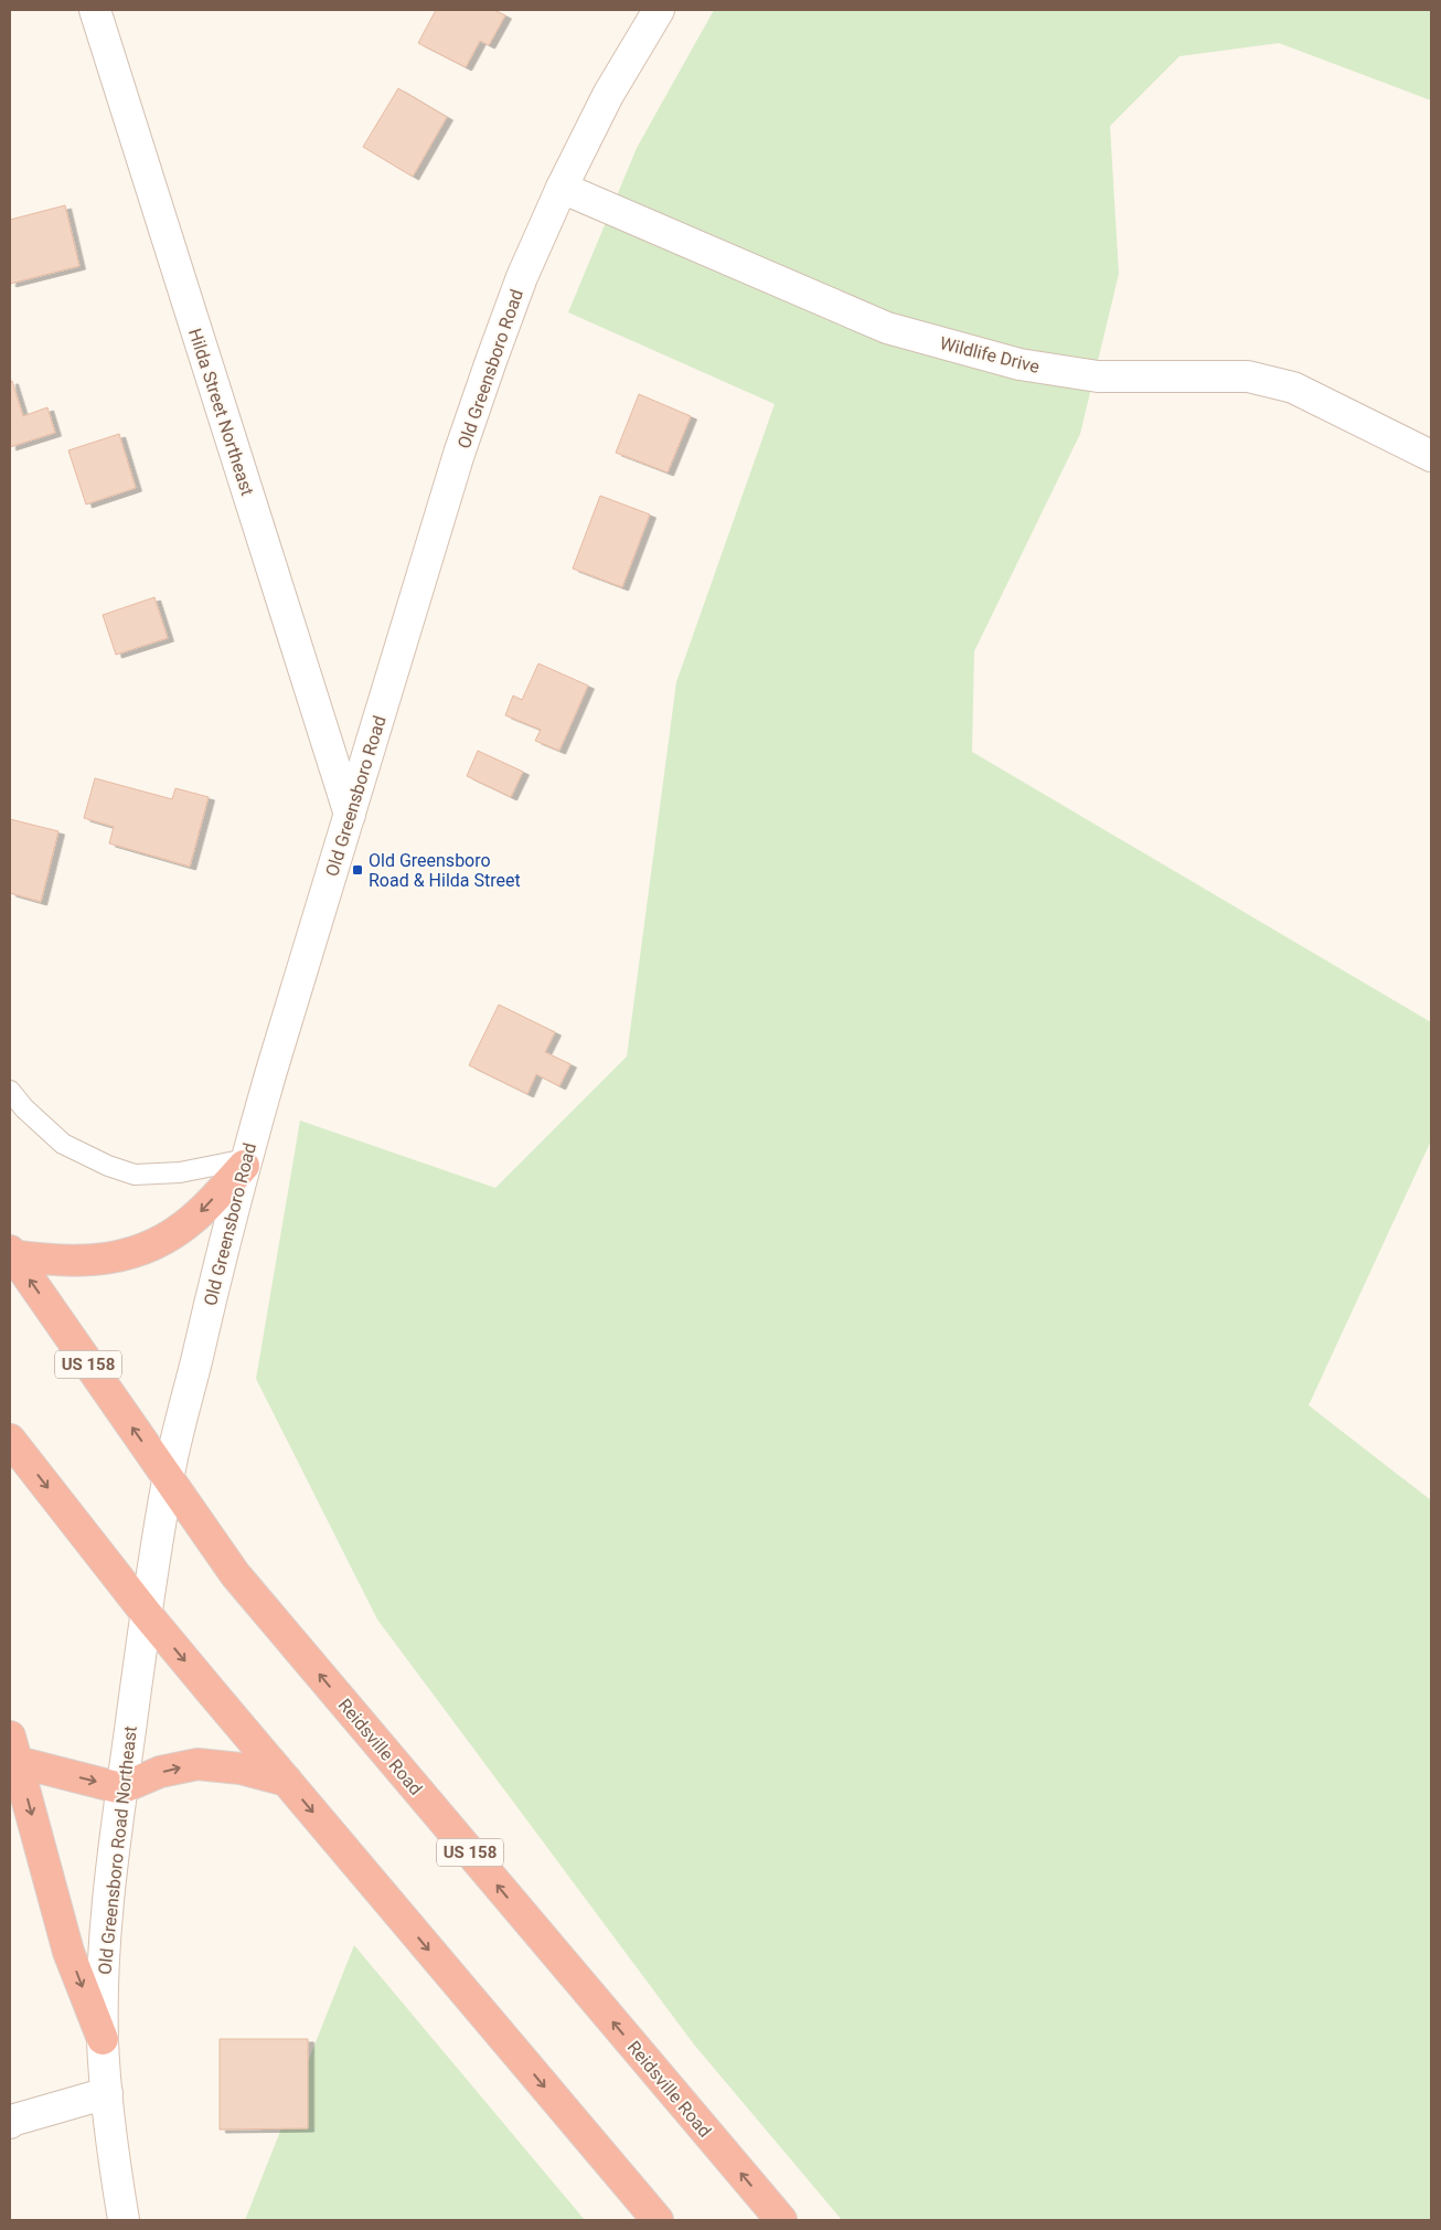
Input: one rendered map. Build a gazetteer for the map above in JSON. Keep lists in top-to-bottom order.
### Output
{
  "streets": {
    "highway": ["US 158", "Reidsville Road"],
    "street": [
      "Wildlife Drive",
      "Old Greensboro Road",
      "Hilda Street Northeast",
      "Old Greensboro Road Northeast"
    ]
  },
  "crossings": [
    ["Wildlife Drive", "Old Greensboro Road"],
    ["Old Greensboro Road", "Hilda Street Northeast"],
    ["Old Greensboro Road", "Reidsville Road"],
    ["Old Greensboro Road", "Old Greensboro Road Northeast"]
  ],
  "places": {
    "transit": ["Old Greensboro Road & Hilda Street"]
  }
}
